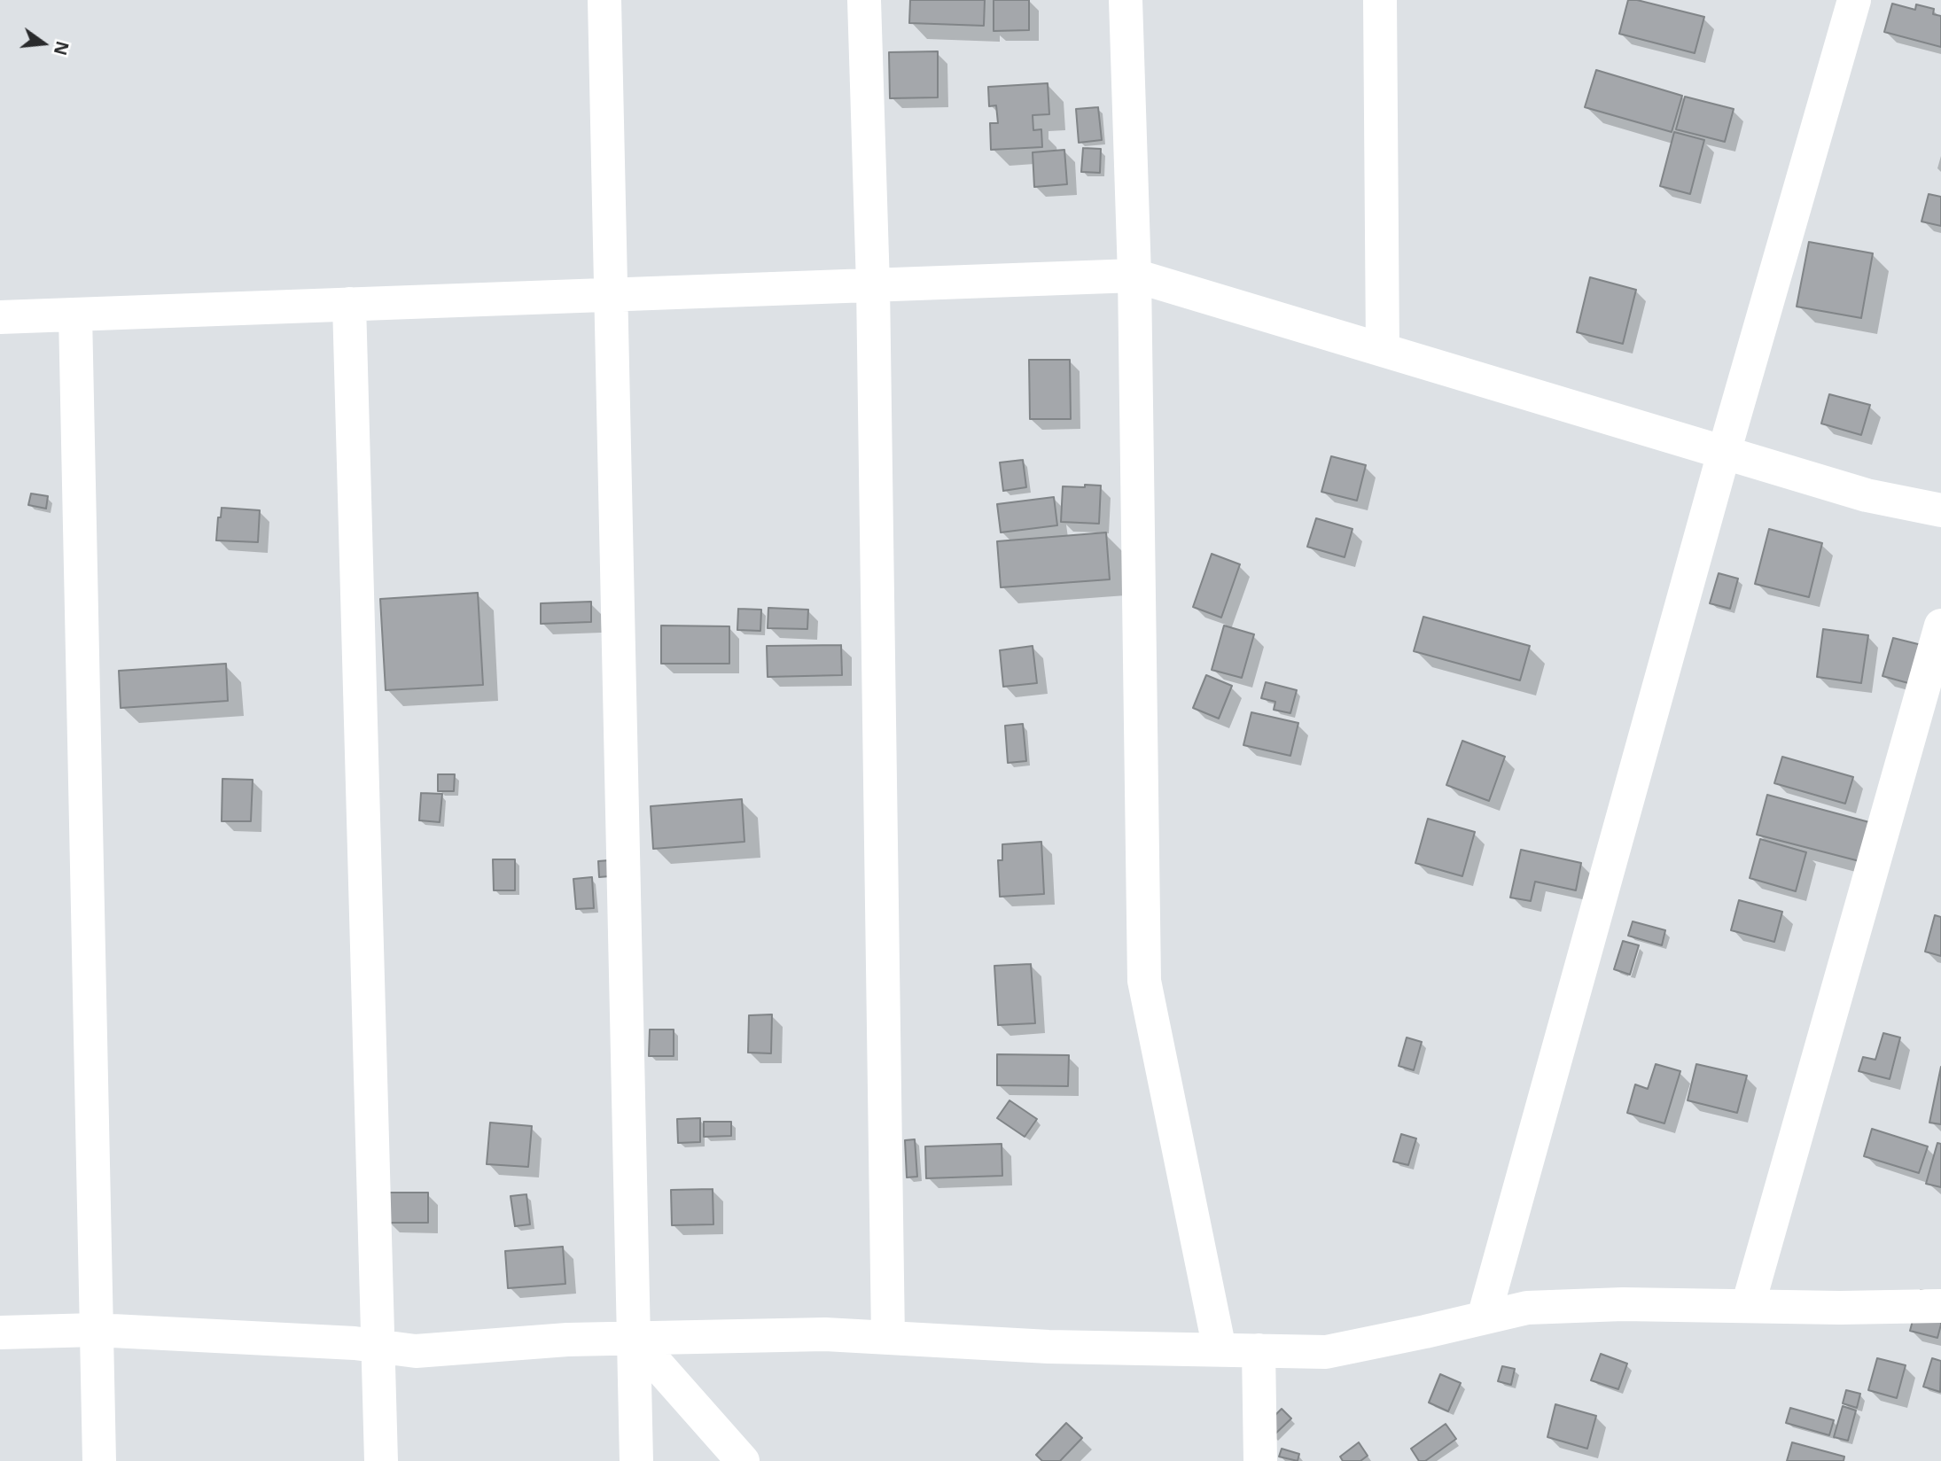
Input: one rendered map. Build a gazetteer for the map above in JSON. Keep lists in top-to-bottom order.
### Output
{
  "north": "right"
}
